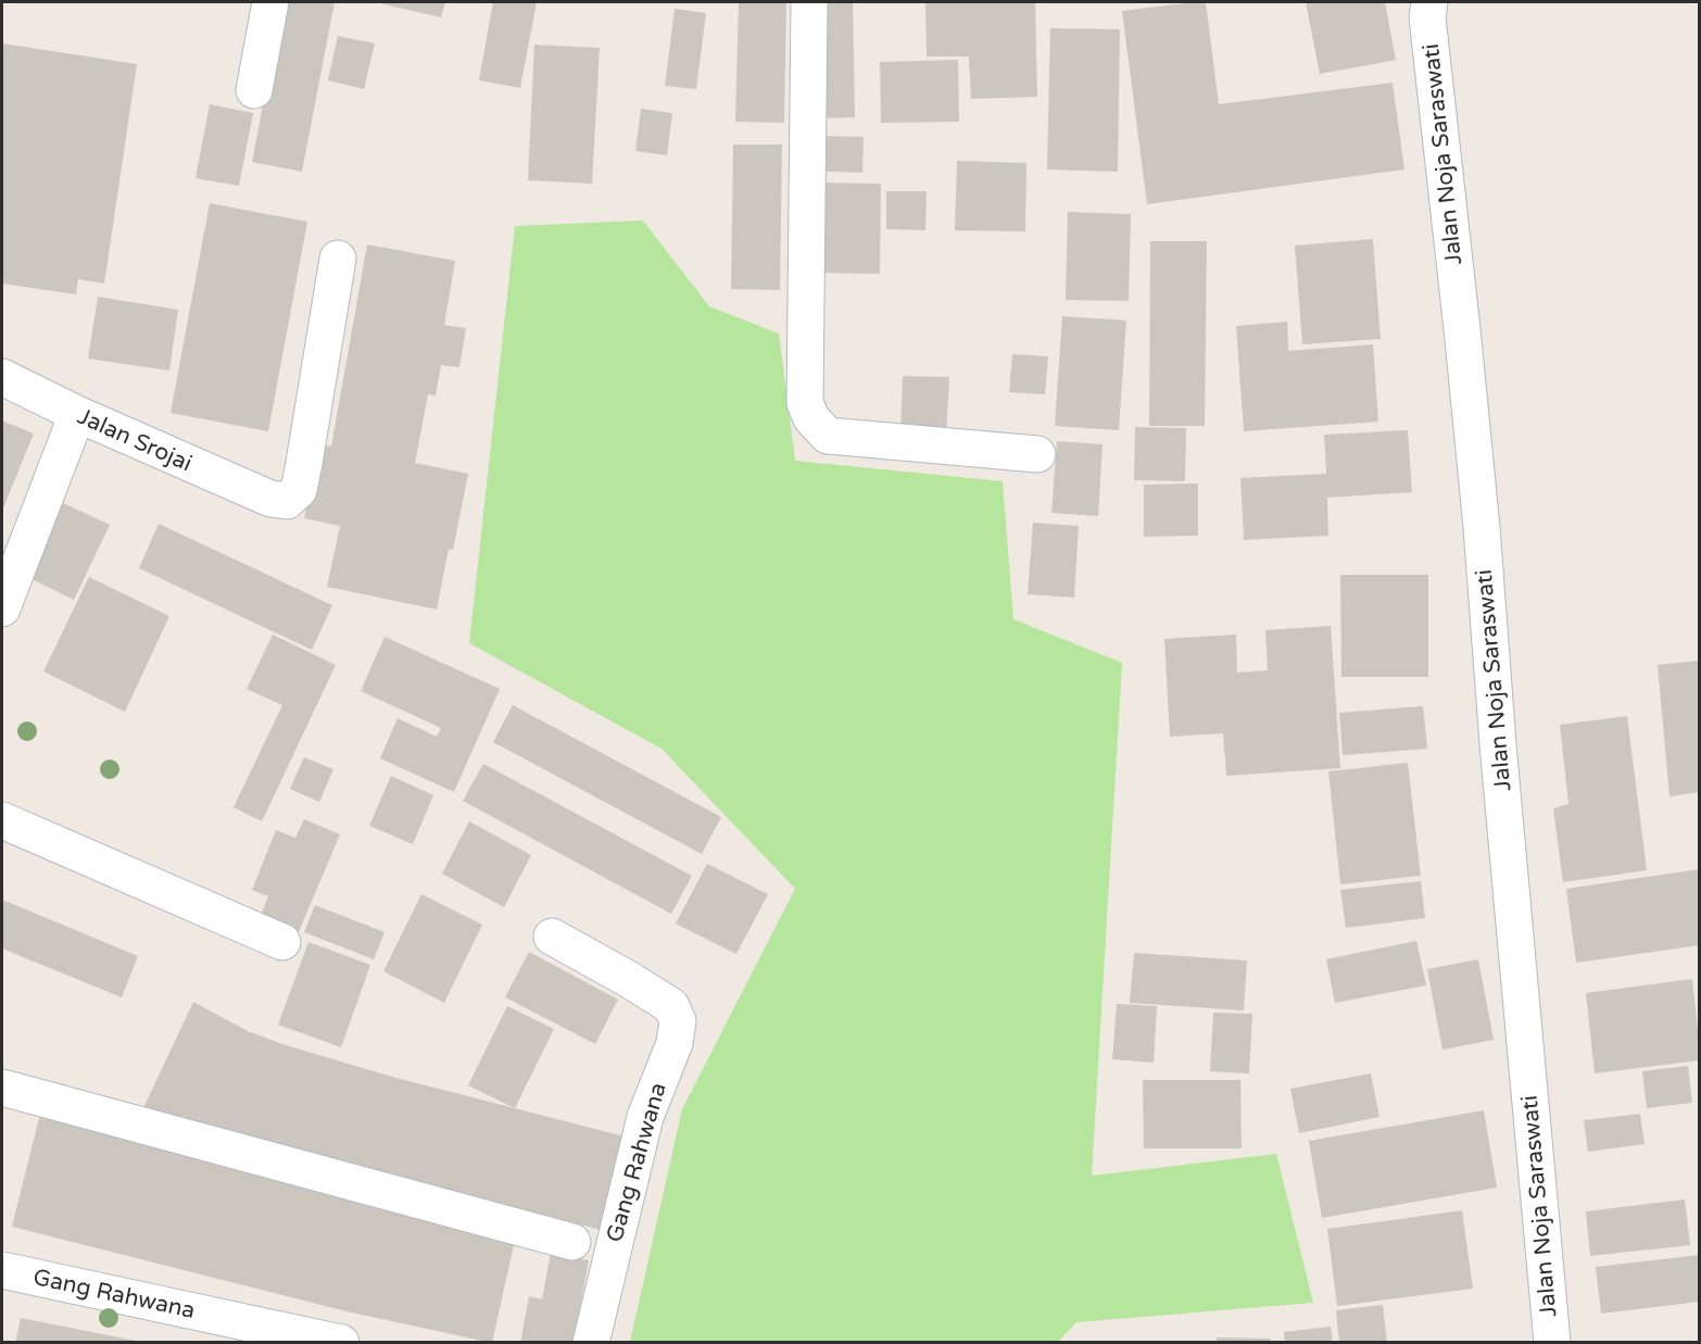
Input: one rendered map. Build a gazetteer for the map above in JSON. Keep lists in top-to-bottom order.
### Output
{
  "streets": {
    "street": ["Jalan Noja Saraswati", "Jalan Srojai", "Gang Rahwana"]
  }
}
